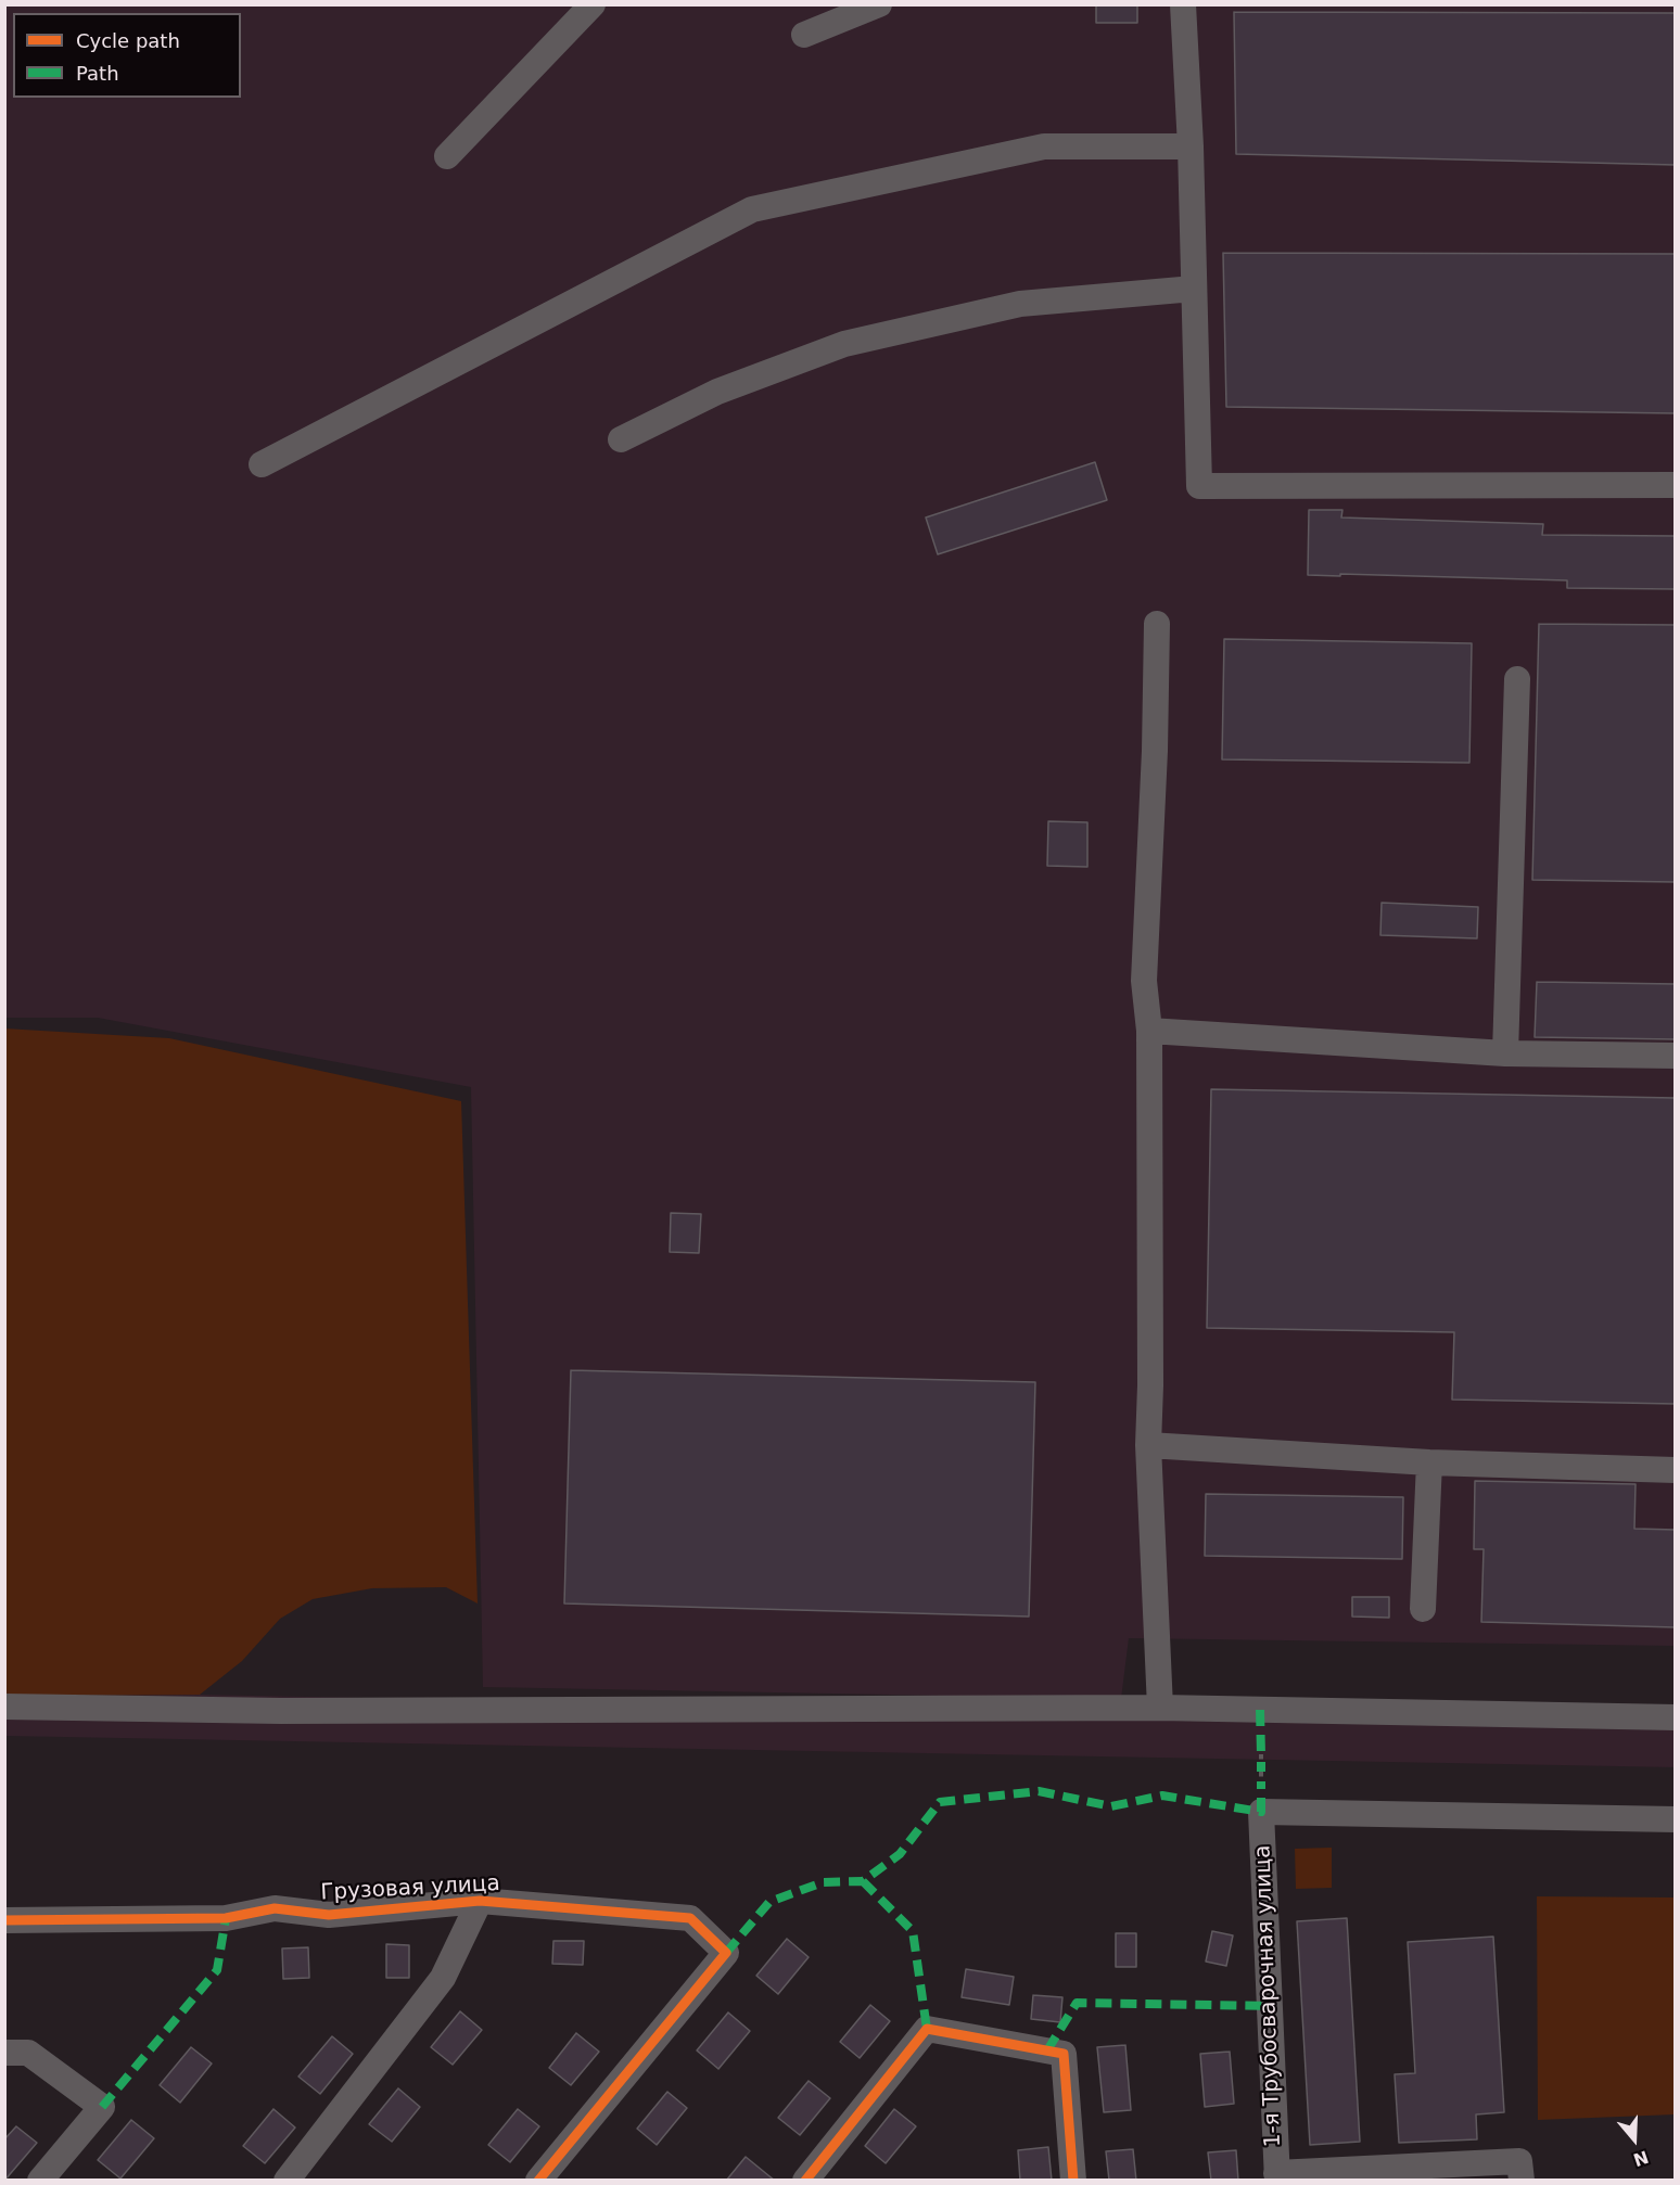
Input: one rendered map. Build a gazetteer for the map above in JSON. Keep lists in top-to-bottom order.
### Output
{
  "streets": {
    "street": ["Грузовая улица", "1-я Трубосварочная улица"]
  },
  "legend": ["Cycle path", "Path"],
  "north": "bottom"
}
